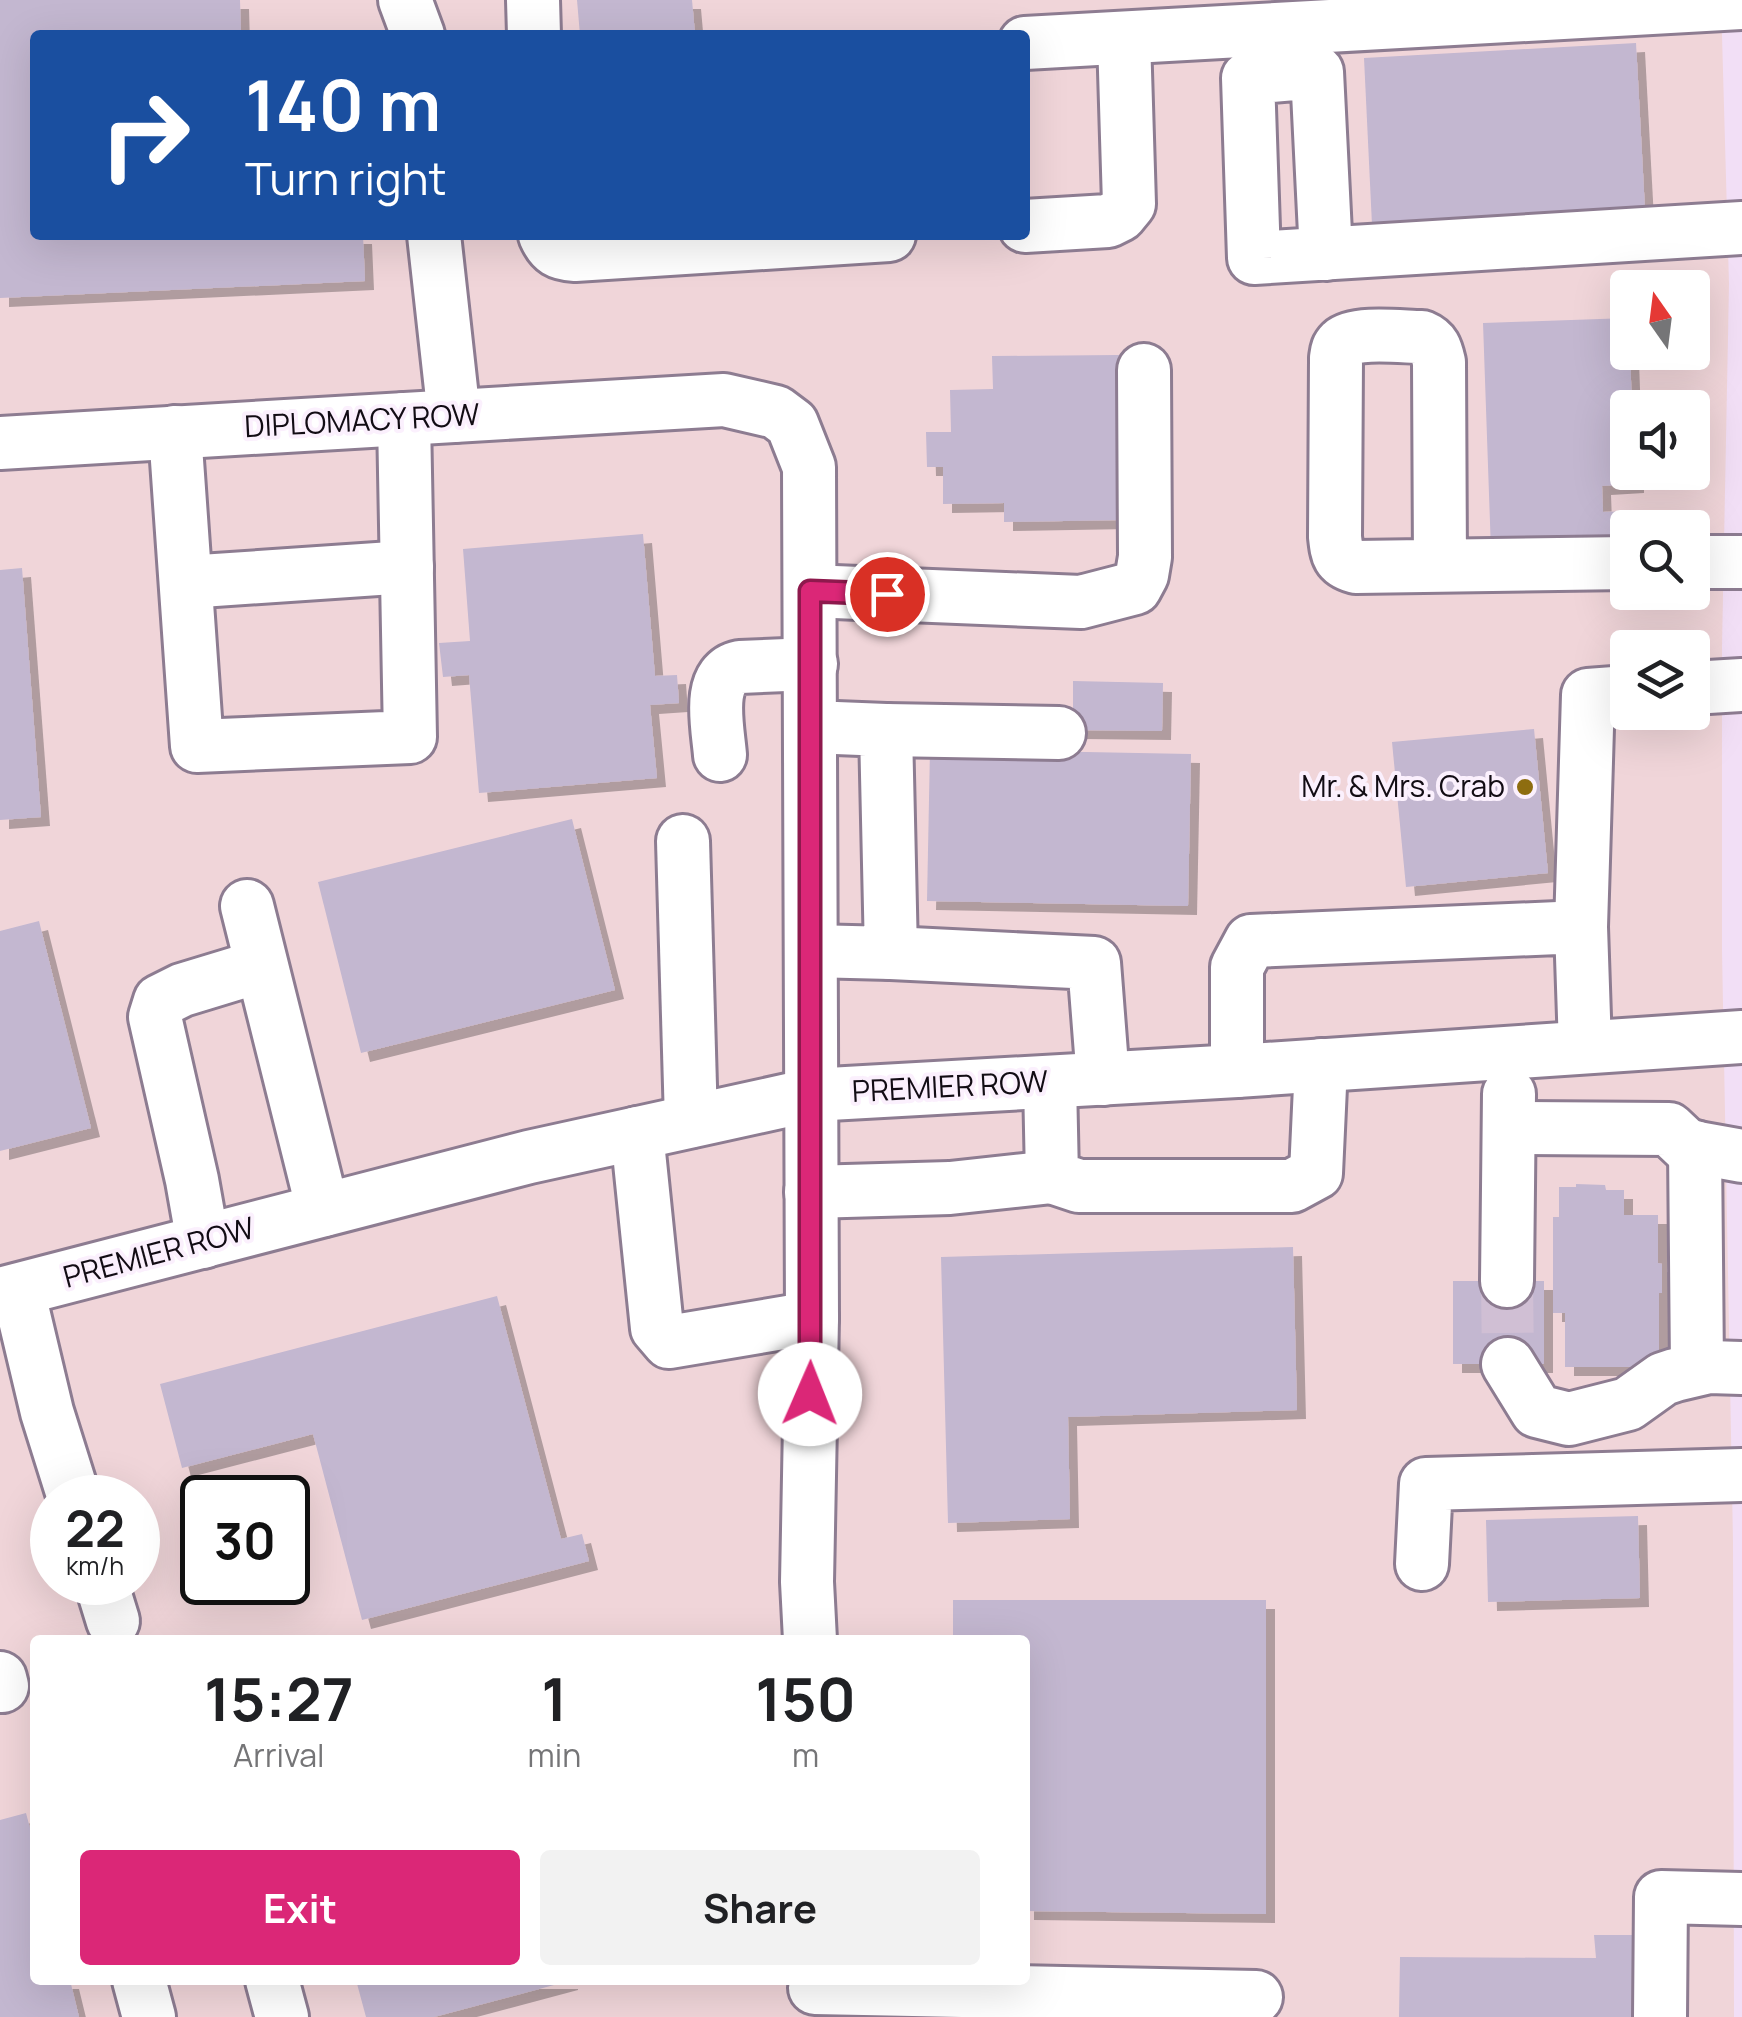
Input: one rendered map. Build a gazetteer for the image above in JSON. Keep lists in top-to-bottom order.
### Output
{
  "streets": {
    "street": ["DIPLOMACY ROW", "PREMIER ROW"]
  },
  "crossings": [
    ["DIPLOMACY ROW", "PREMIER ROW"]
  ],
  "places": ["Mr. & Mrs. Crab"],
  "north": "top",
  "page": {
    "turn": ["140 m", "Turn right"],
    "speed": "22 km/h",
    "limit": "30",
    "eta": [
      "15:27",
      "Arrival",
      "1",
      "min",
      "150",
      "m"
    ],
    "buttons": ["Exit", "Share"]
  }
}
